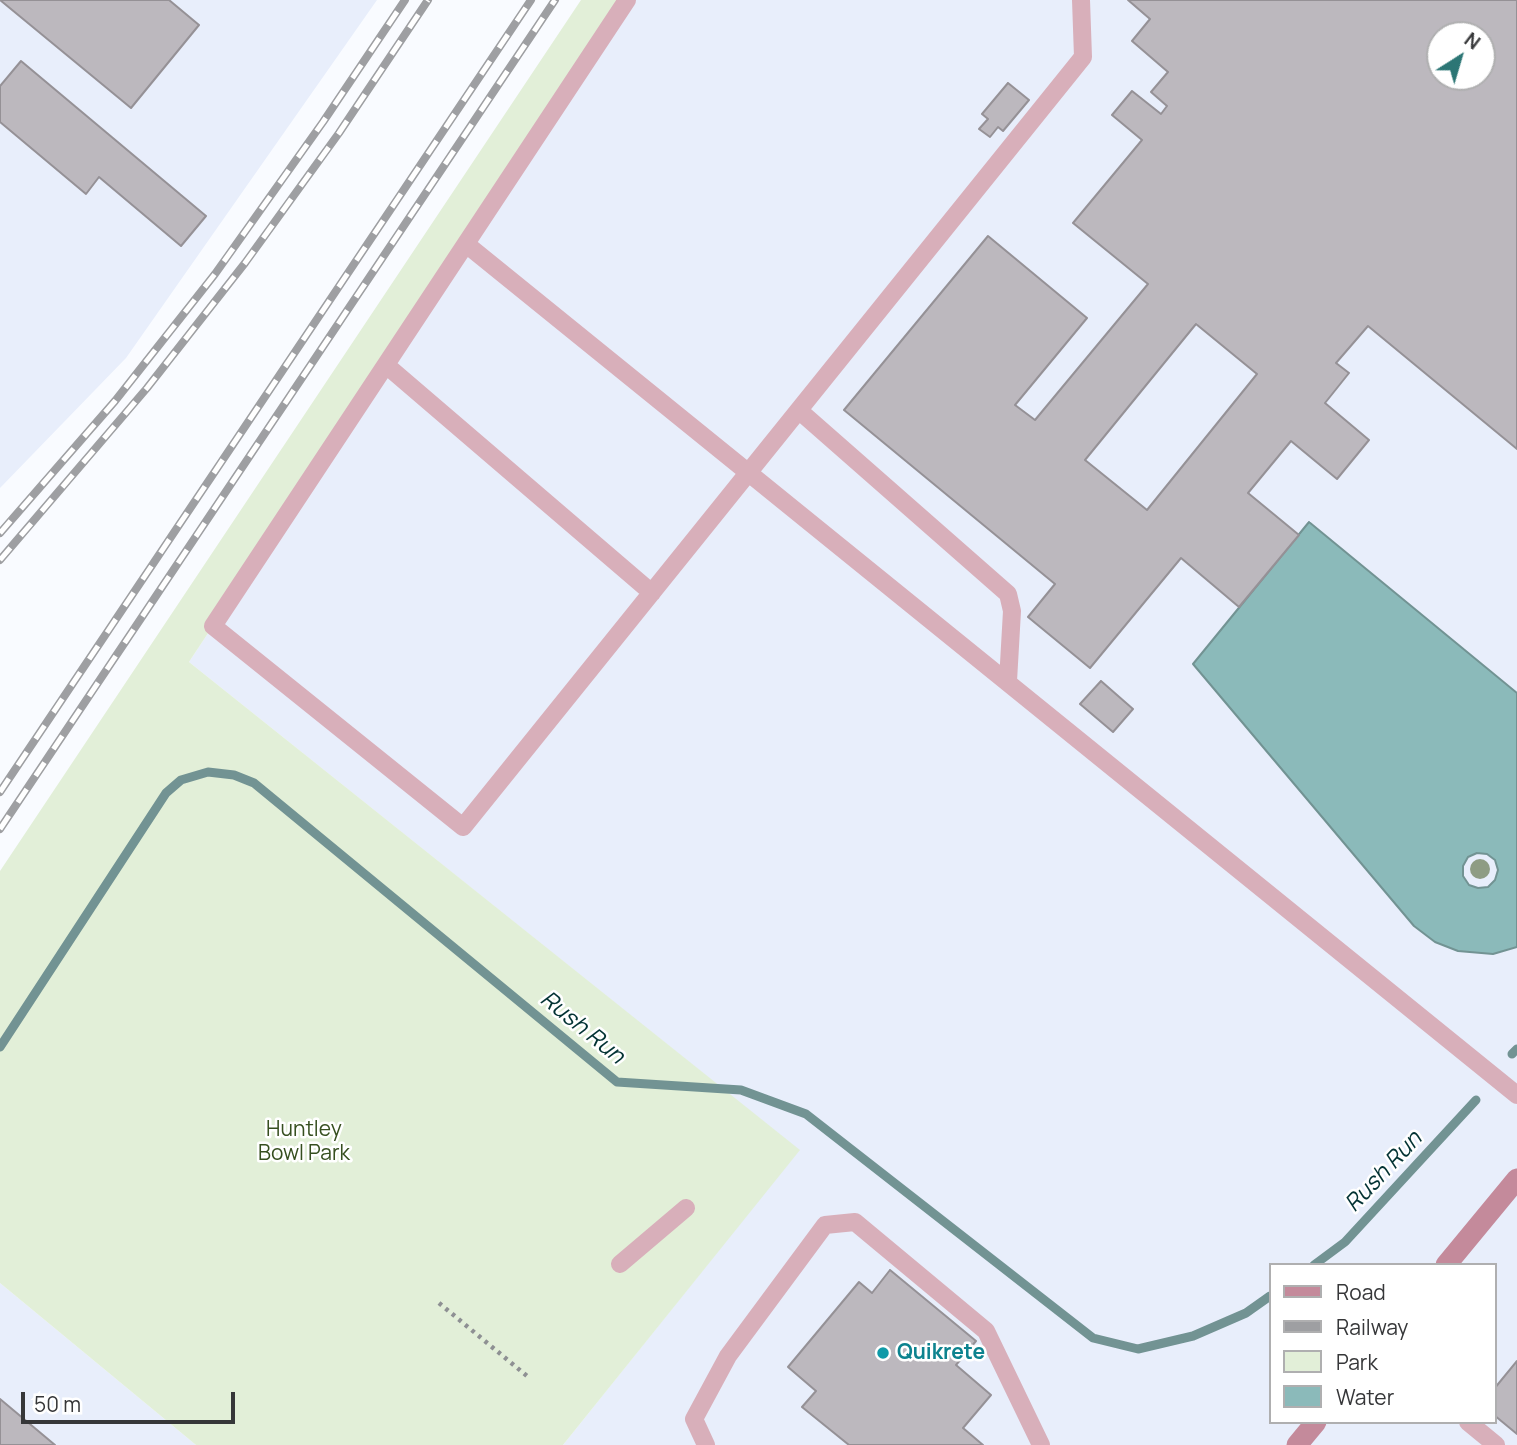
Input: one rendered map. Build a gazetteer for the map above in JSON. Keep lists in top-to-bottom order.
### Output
{
  "water": ["Rush Run"],
  "parks": ["Huntley Bowl Park"],
  "places": ["Quikrete"],
  "legend": [
    "Road",
    "Railway",
    "Park",
    "Water"
  ],
  "scale_bar": "50 m",
  "north": "top right"
}
